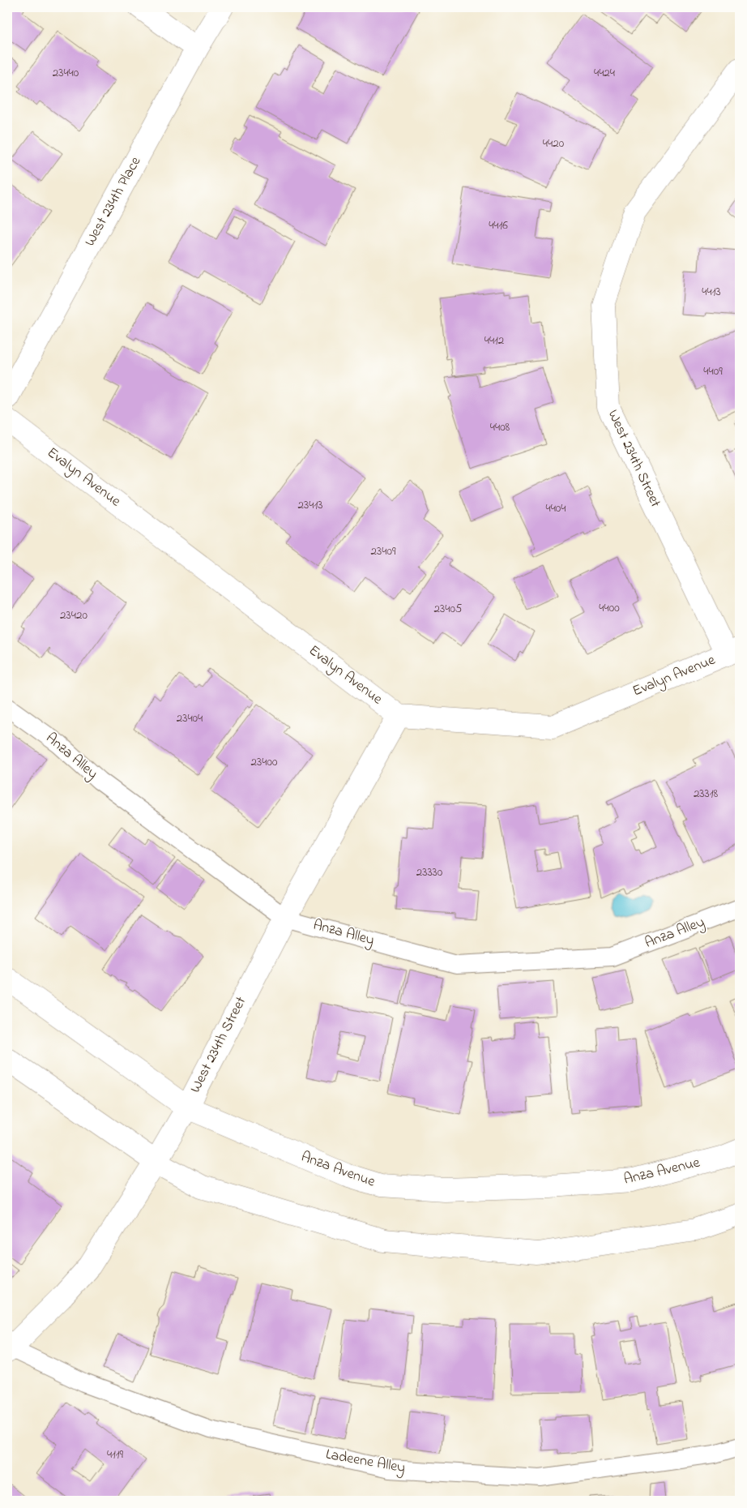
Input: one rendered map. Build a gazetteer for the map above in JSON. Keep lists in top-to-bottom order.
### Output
{
  "streets": {
    "street": [
      "West 234th Place",
      "West 234th Street",
      "Evalyn Avenue",
      "Anza Avenue"
    ],
    "lane": ["Anza Alley", "Ladeene Alley"]
  },
  "crossings": [
    ["West 234th Street", "Evalyn Avenue"],
    ["West 234th Street", "Anza Alley"],
    ["West 234th Street", "Anza Avenue"],
    ["West 234th Street", "Ladeene Alley"]
  ],
  "house_numbers": [
    "23440",
    "4424",
    "4420",
    "4416",
    "4413",
    "4412",
    "4409",
    "4408",
    "23413",
    "4404",
    "23409",
    "4400",
    "23405",
    "23420",
    "23404",
    "23400",
    "23318",
    "23330",
    "4119"
  ]
}
